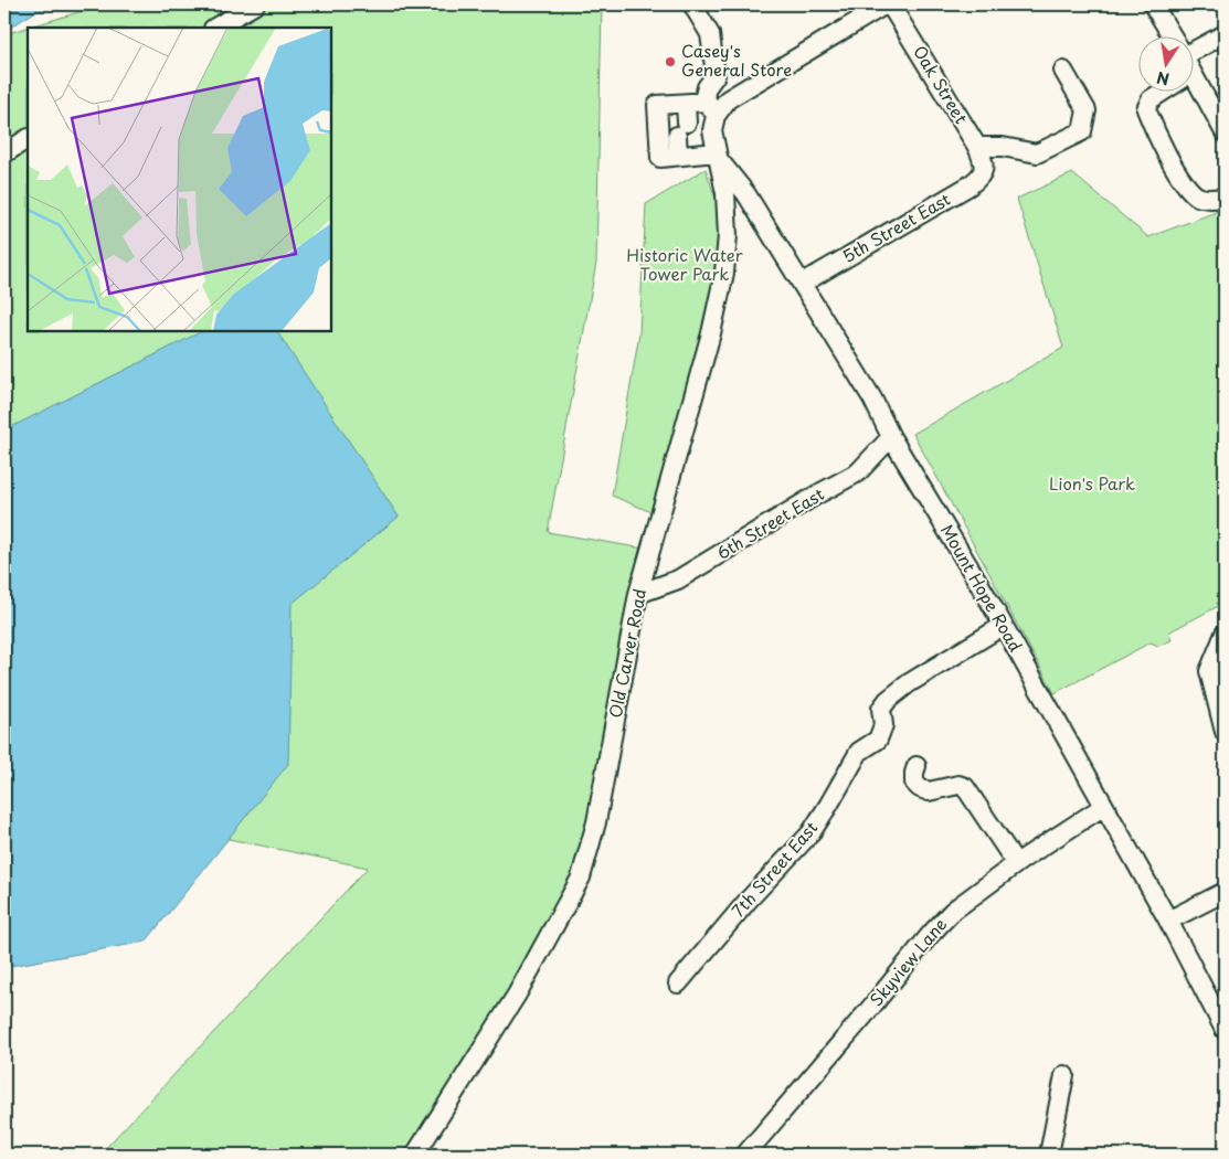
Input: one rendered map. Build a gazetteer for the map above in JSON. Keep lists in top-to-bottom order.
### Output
{
  "streets": {
    "street": [
      "Oak Street",
      "5th Street East",
      "6th Street East",
      "Mount Hope Road",
      "Old Carver Road",
      "7th Street East",
      "Skyview Lane"
    ]
  },
  "crossings": [
    ["Oak Street", "5th Street East"],
    ["5th Street East", "Mount Hope Road"],
    ["6th Street East", "Mount Hope Road"],
    ["6th Street East", "Old Carver Road"],
    ["Mount Hope Road", "Old Carver Road"],
    ["Mount Hope Road", "7th Street East"],
    ["Mount Hope Road", "Skyview Lane"]
  ],
  "parks": ["Historic Water Tower Park", "Lion's Park"],
  "places": ["Casey's General Store"],
  "north": "bottom"
}
